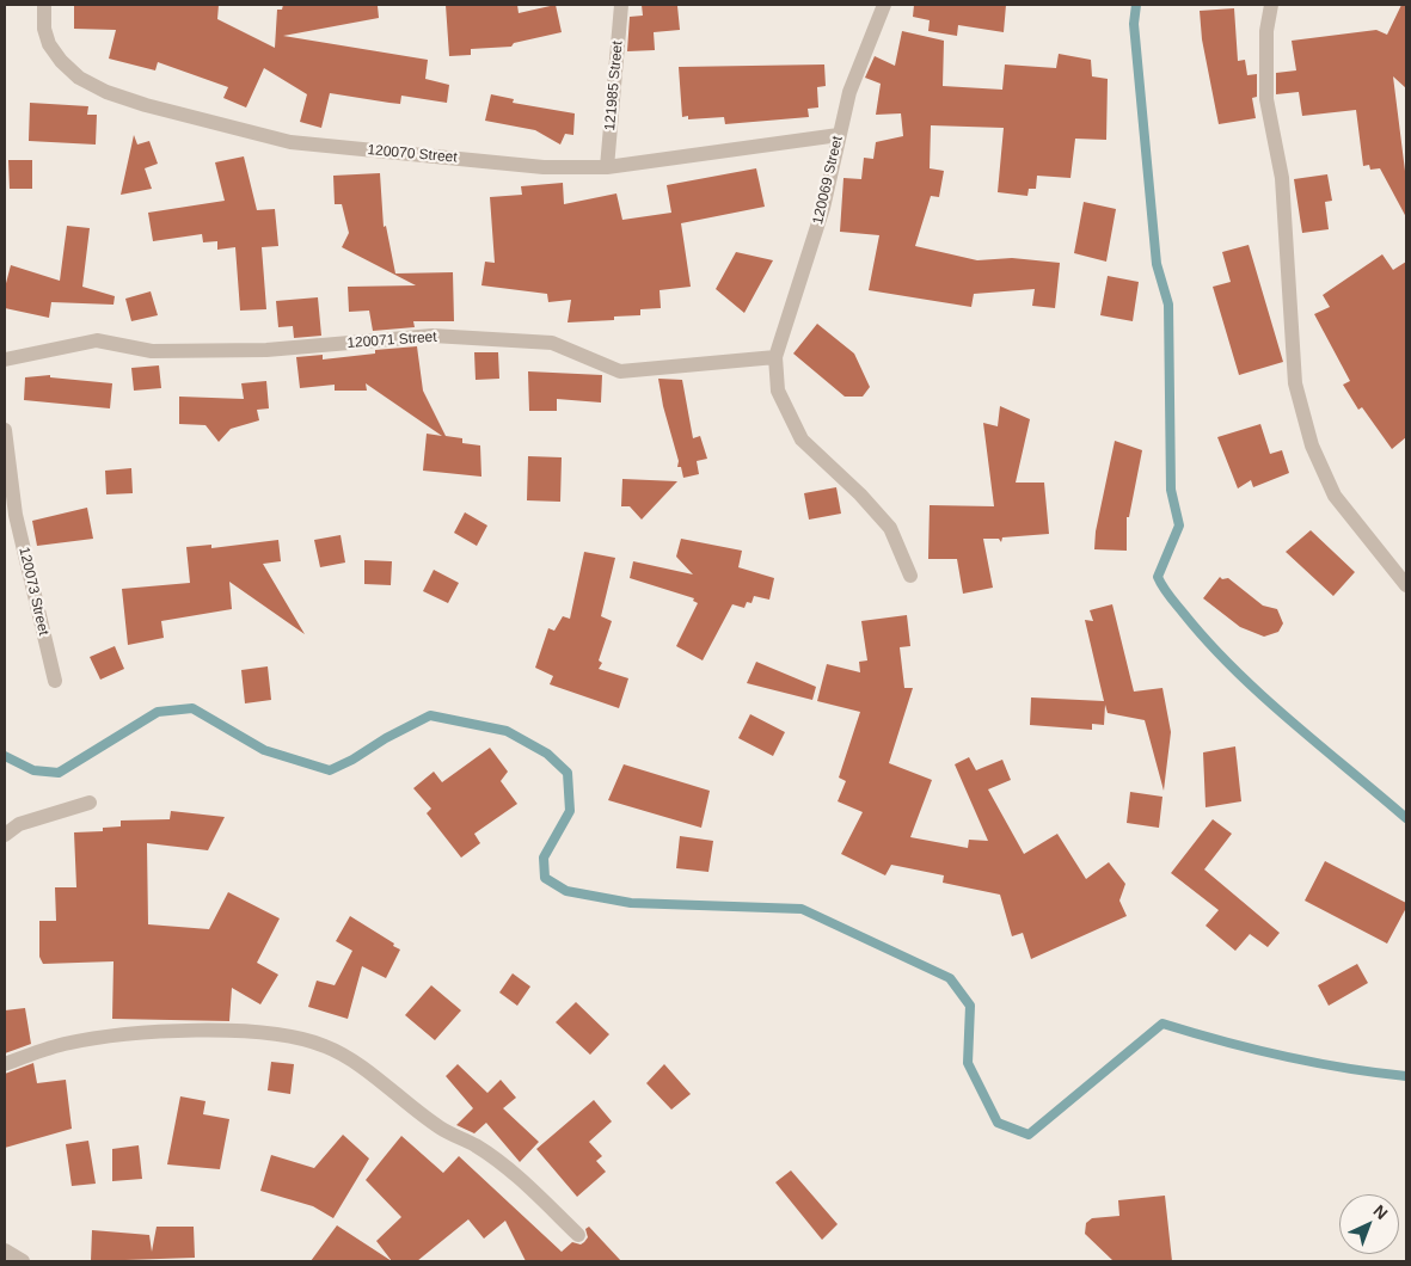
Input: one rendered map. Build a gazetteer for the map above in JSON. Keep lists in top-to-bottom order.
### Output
{
  "streets": {
    "street": [
      "121985 Street",
      "120070 Street",
      "120069 Street",
      "120071 Street",
      "120073 Street"
    ]
  },
  "crossings": [
    ["121985 Street", "120070 Street"],
    ["120070 Street", "120069 Street"],
    ["120069 Street", "120071 Street"]
  ],
  "north": "top right"
}
